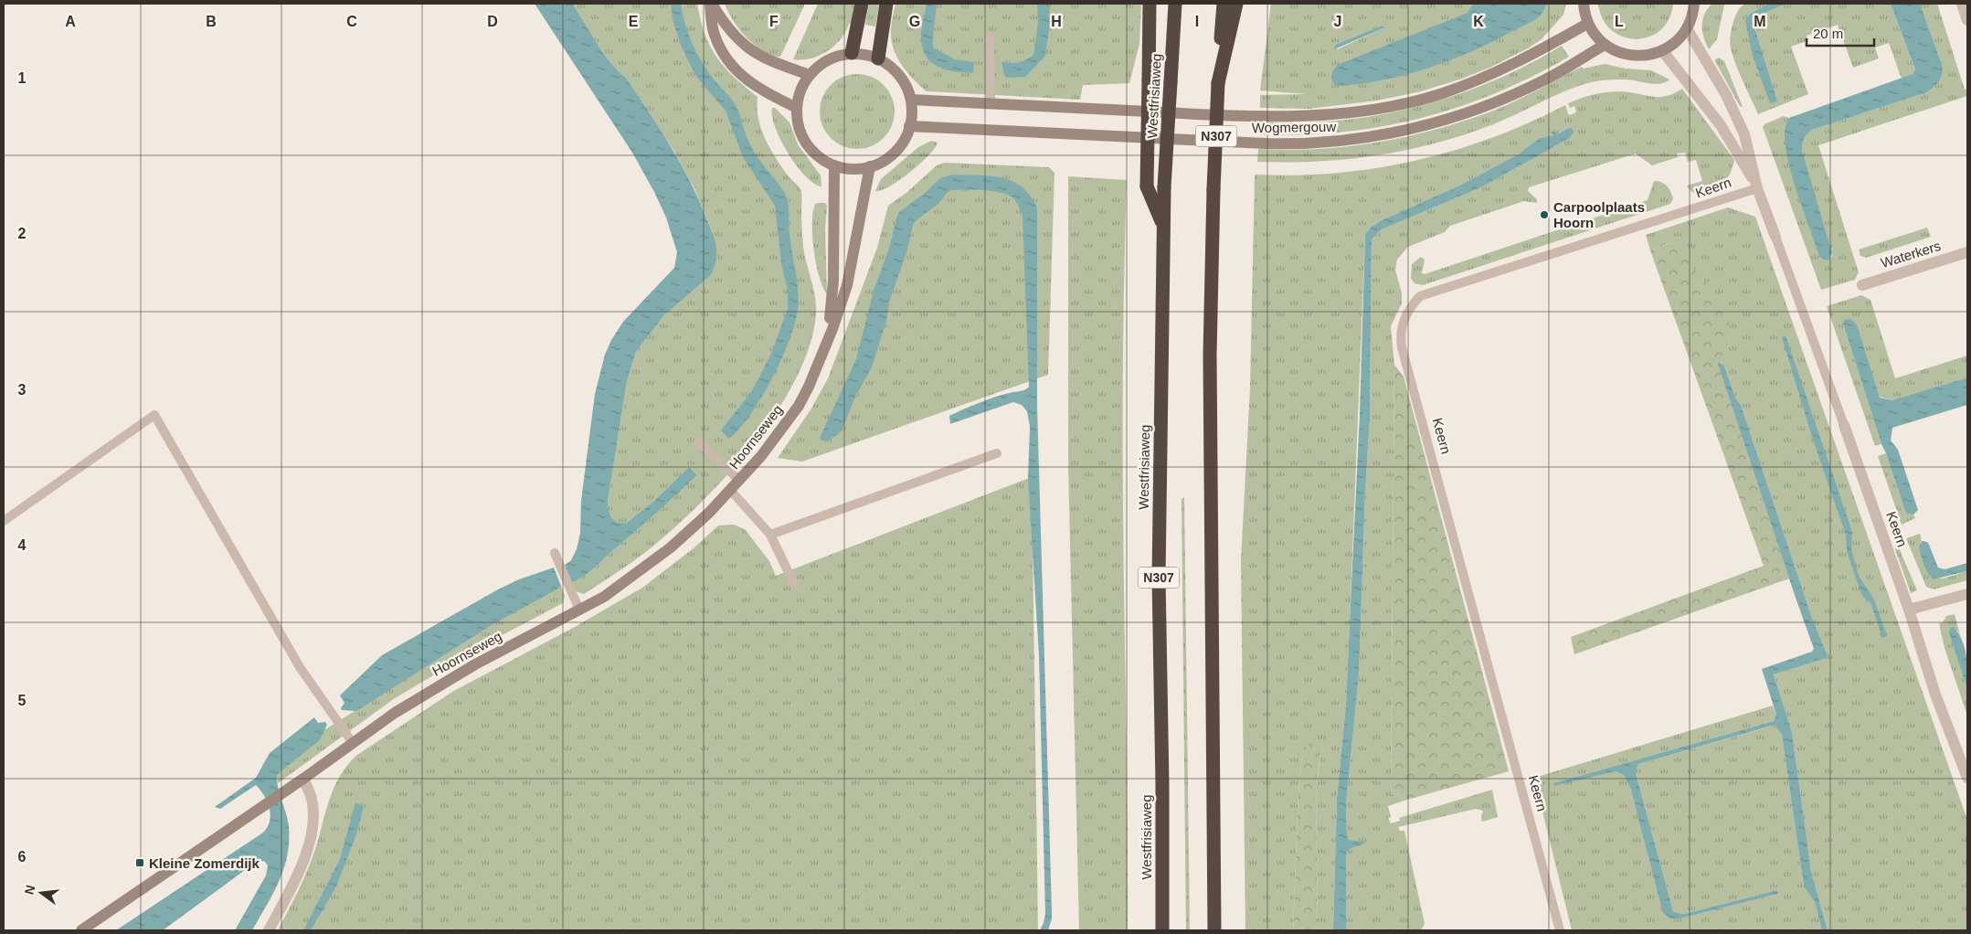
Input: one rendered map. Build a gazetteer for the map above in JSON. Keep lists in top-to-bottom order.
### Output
{
  "streets": {
    "highway": ["Westfrisiaweg", "N307"],
    "street": [
      "Wogmergouw",
      "Keern",
      "Waterkers",
      "Hoornseweg"
    ]
  },
  "crossings": [
    ["Westfrisiaweg", "N307"],
    ["Wogmergouw", "Hoornseweg"]
  ],
  "places": {
    "other": ["Carpoolplaats Hoorn"],
    "transit": ["Kleine Zomerdijk"]
  },
  "scale_bar": "20 m",
  "north": "left",
  "grid": {
    "columns": [
      "A",
      "B",
      "C",
      "D",
      "E",
      "F",
      "G",
      "H",
      "I",
      "J",
      "K",
      "L",
      "M"
    ],
    "rows": [
      "1",
      "2",
      "3",
      "4",
      "5",
      "6"
    ]
  }
}
